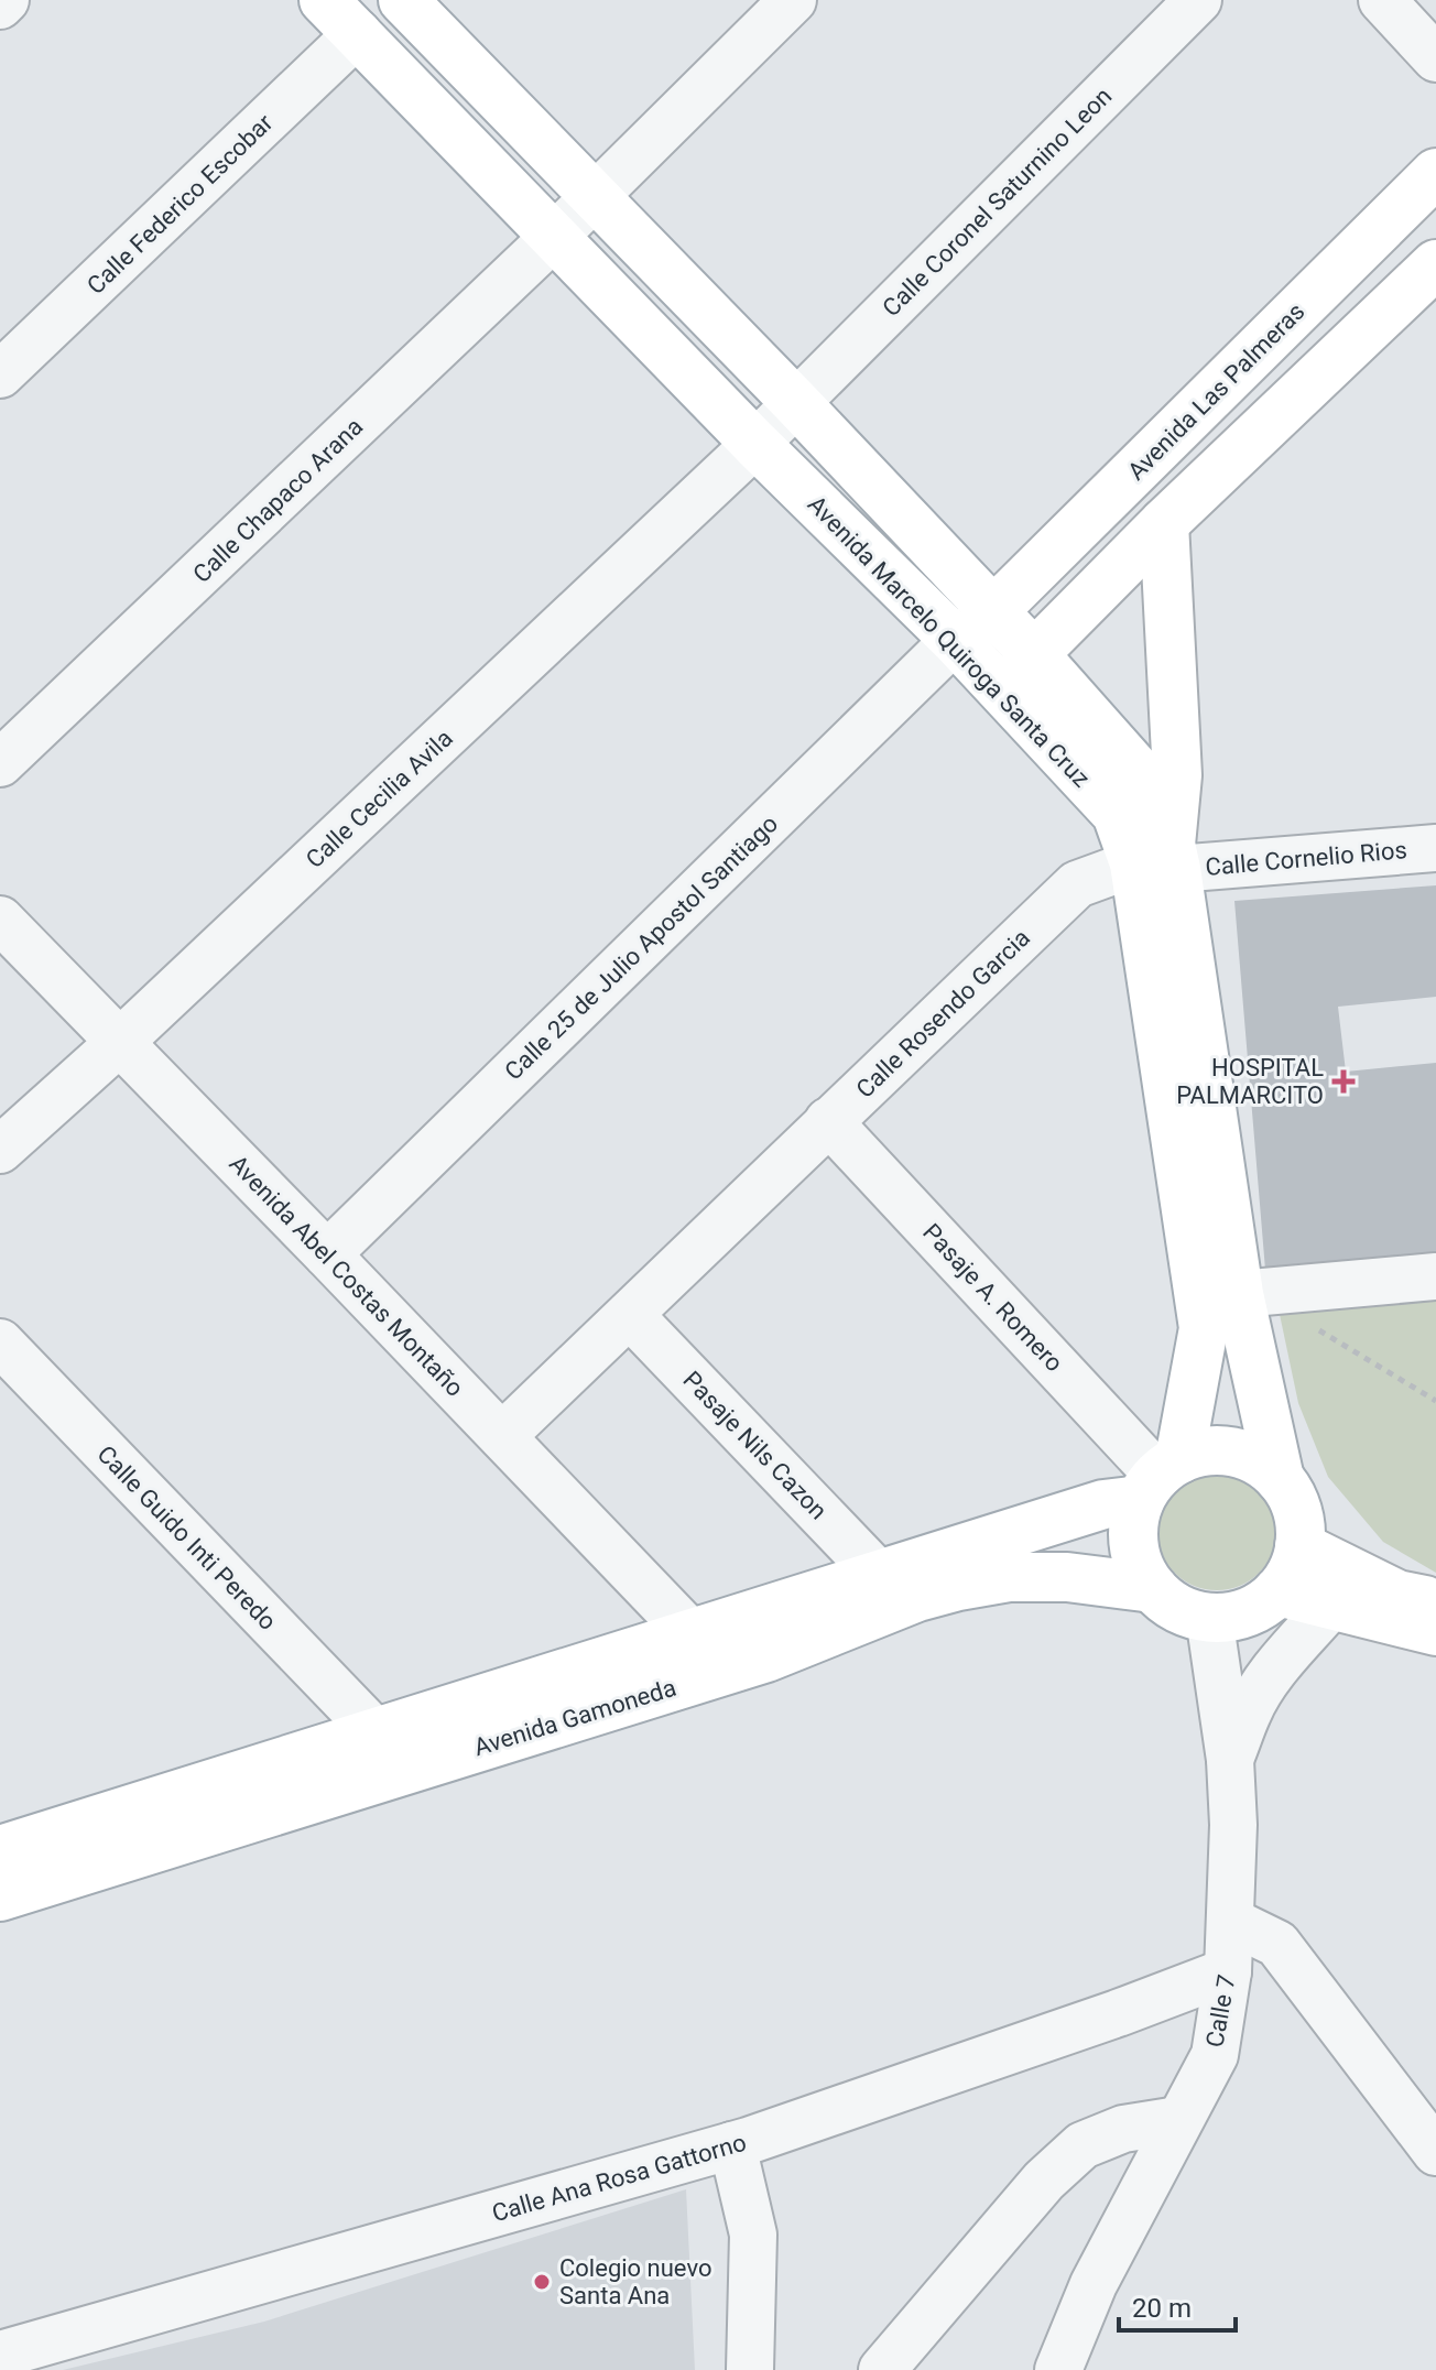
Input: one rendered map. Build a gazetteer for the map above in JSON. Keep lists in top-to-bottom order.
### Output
{
  "streets": {
    "main road": ["Avenida Las Palmeras", "Avenida Marcelo Quiroga Santa Cruz", "Avenida Gamoneda"],
    "street": [
      "Calle Coronel Saturnino Leon",
      "Calle Federico Escobar",
      "Calle Chapaco Arana",
      "Calle Cecilia Avila",
      "Calle Cornelio Rios",
      "Calle 25 de Julio Apostol Santiago",
      "Calle Rosendo Garcia",
      "Avenida Abel Costas Montaño",
      "Pasaje A. Romero",
      "Pasaje Nils Cazon",
      "Calle Guido Inti Peredo",
      "Calle 7",
      "Calle Ana Rosa Gattorno"
    ]
  },
  "crossings": [
    ["Calle Coronel Saturnino Leon", "Avenida Marcelo Quiroga Santa Cruz"],
    ["Calle Coronel Saturnino Leon", "Calle Cecilia Avila"],
    ["Calle Federico Escobar", "Avenida Marcelo Quiroga Santa Cruz"],
    ["Avenida Las Palmeras", "Avenida Marcelo Quiroga Santa Cruz"],
    ["Avenida Las Palmeras", "Calle 25 de Julio Apostol Santiago"],
    ["Calle Chapaco Arana", "Avenida Marcelo Quiroga Santa Cruz"],
    ["Avenida Marcelo Quiroga Santa Cruz", "Calle Cecilia Avila"],
    ["Avenida Marcelo Quiroga Santa Cruz", "Calle Cornelio Rios"],
    ["Avenida Marcelo Quiroga Santa Cruz", "Calle 25 de Julio Apostol Santiago"],
    ["Avenida Marcelo Quiroga Santa Cruz", "Calle Rosendo Garcia"],
    ["Avenida Marcelo Quiroga Santa Cruz", "Pasaje A. Romero"],
    ["Avenida Marcelo Quiroga Santa Cruz", "Avenida Gamoneda"],
    ["Avenida Marcelo Quiroga Santa Cruz", "Calle 7"],
    ["Calle Cecilia Avila", "Avenida Abel Costas Montaño"],
    ["Calle Cornelio Rios", "Calle Rosendo Garcia"],
    ["Calle 25 de Julio Apostol Santiago", "Avenida Abel Costas Montaño"],
    ["Calle Rosendo Garcia", "Avenida Abel Costas Montaño"],
    ["Calle Rosendo Garcia", "Pasaje A. Romero"],
    ["Calle Rosendo Garcia", "Pasaje Nils Cazon"],
    ["Avenida Abel Costas Montaño", "Avenida Gamoneda"],
    ["Pasaje A. Romero", "Avenida Gamoneda"],
    ["Pasaje A. Romero", "Calle 7"],
    ["Pasaje Nils Cazon", "Avenida Gamoneda"],
    ["Calle Guido Inti Peredo", "Avenida Gamoneda"],
    ["Avenida Gamoneda", "Calle 7"],
    ["Calle 7", "Calle Ana Rosa Gattorno"]
  ],
  "places": {
    "health": ["HOSPITAL PALMARCITO"],
    "other": ["Colegio nuevo Santa Ana"]
  },
  "scale_bar": "20 m"
}
